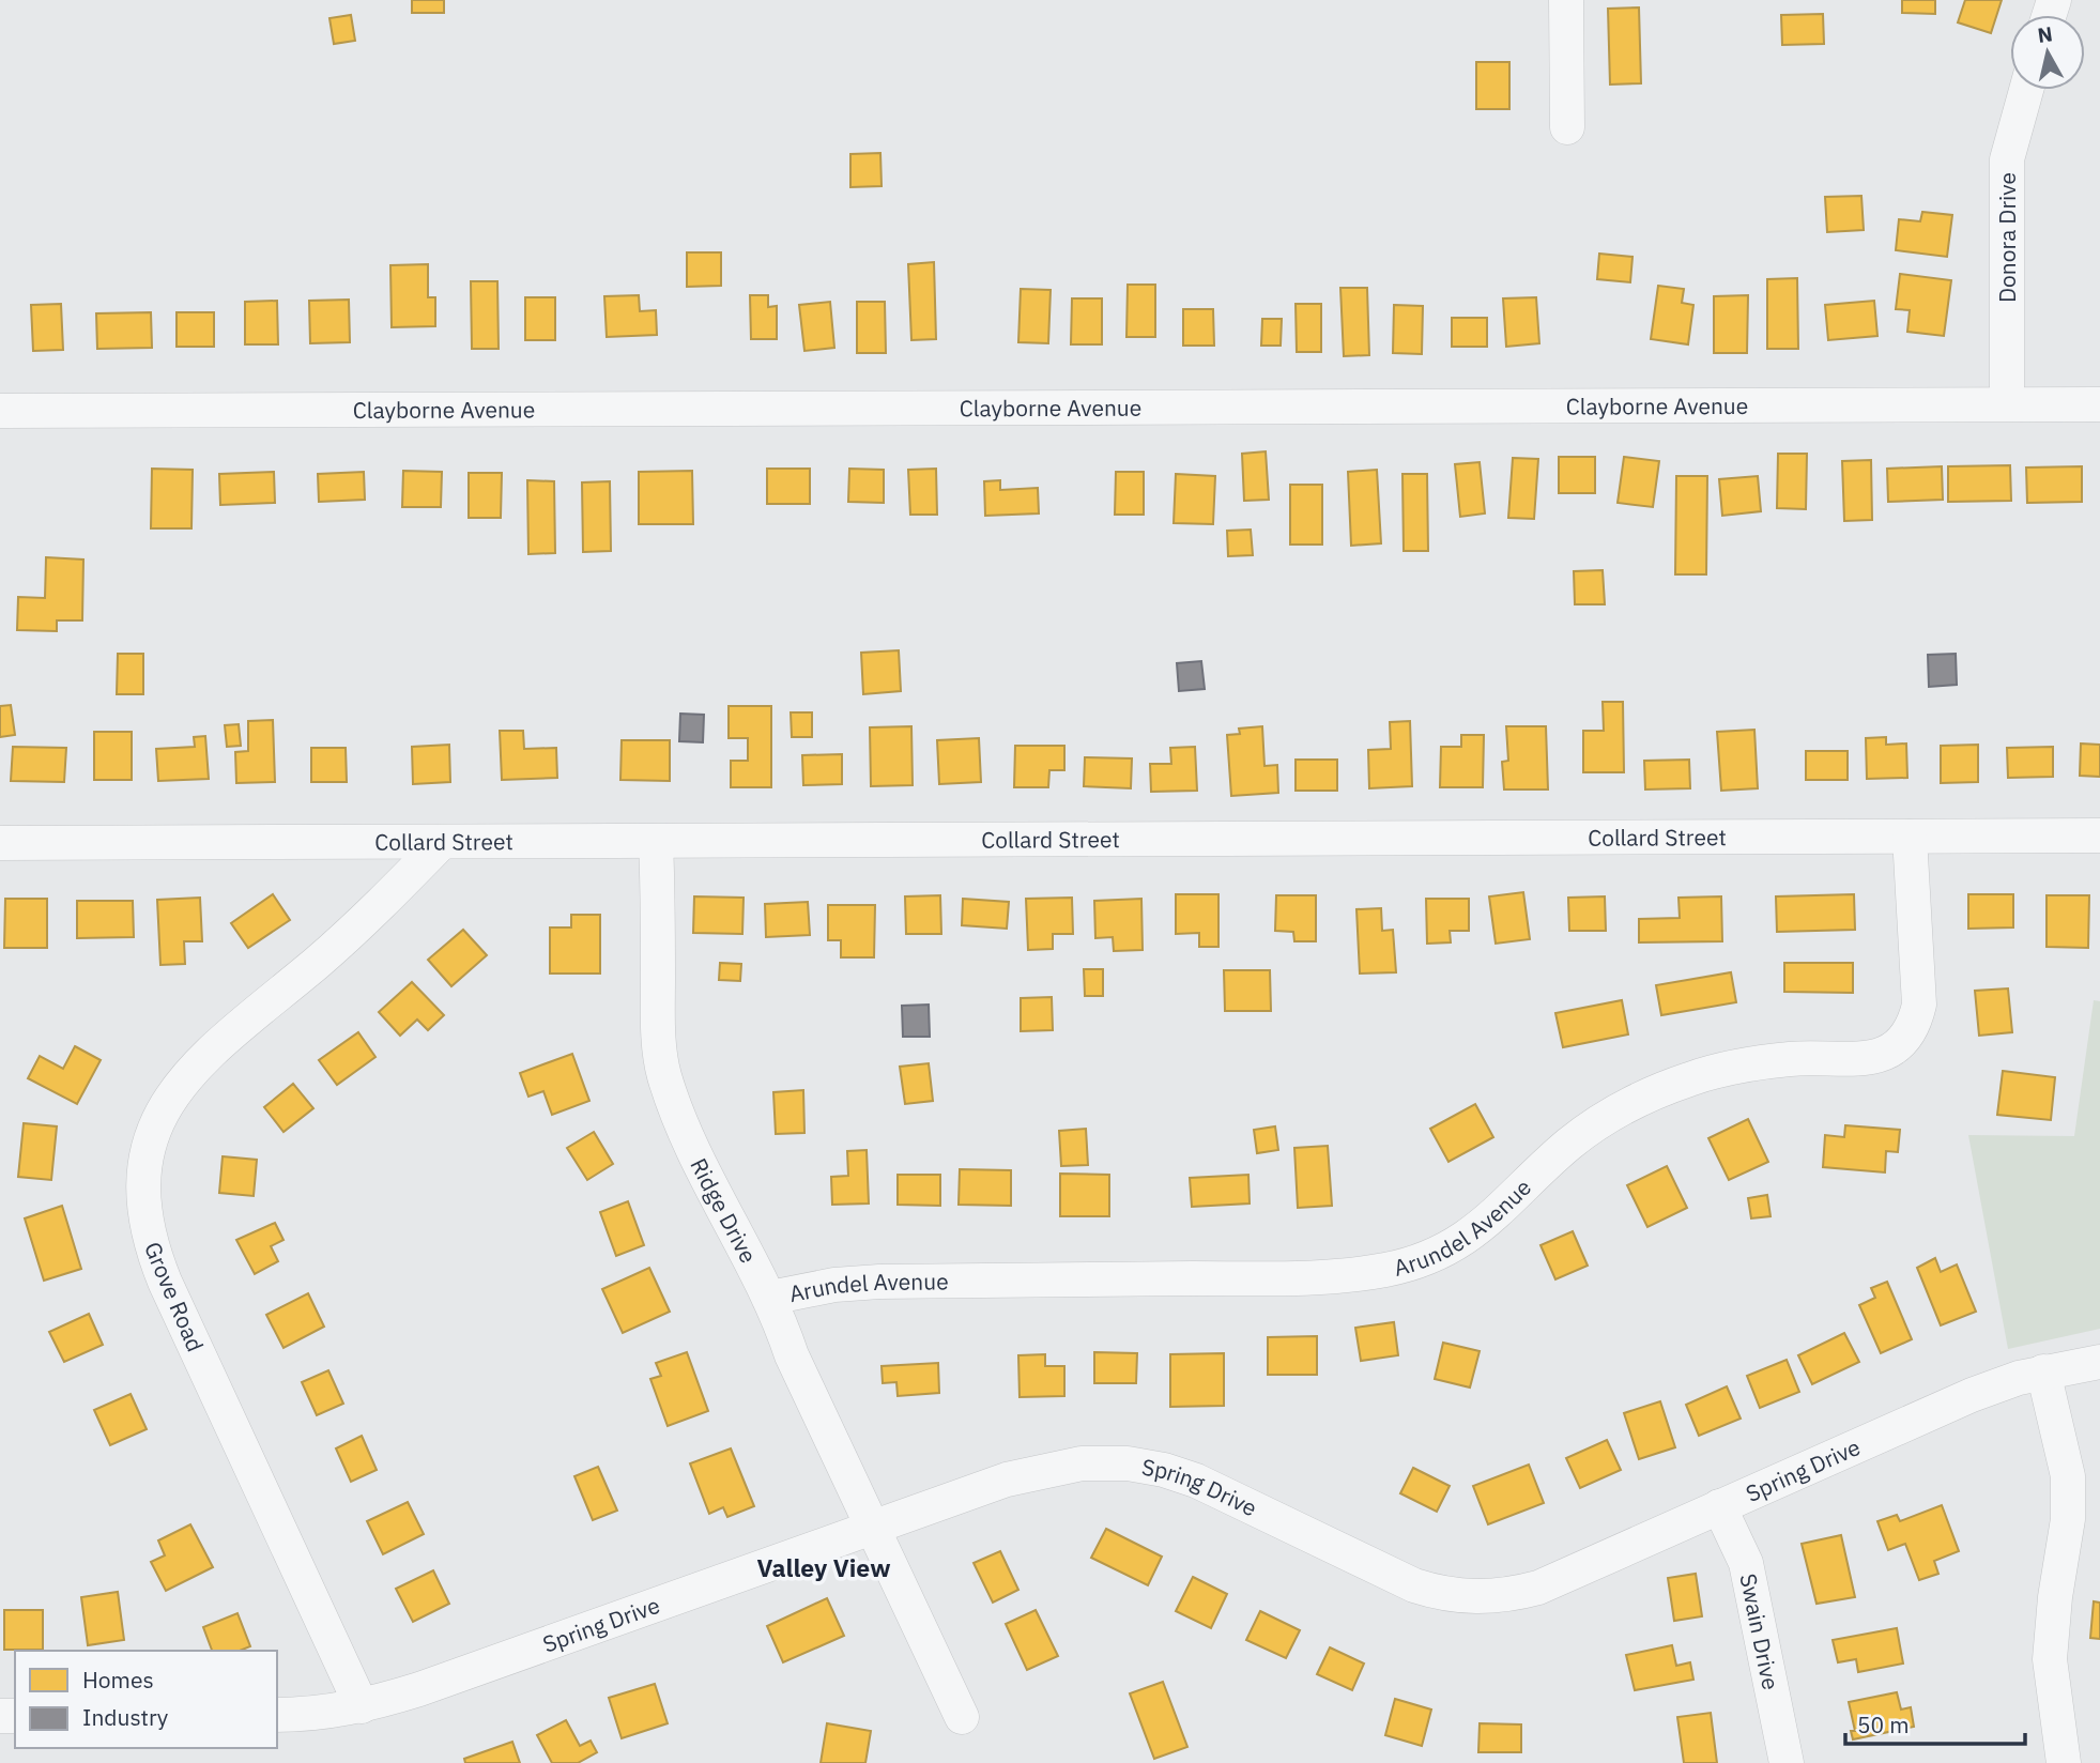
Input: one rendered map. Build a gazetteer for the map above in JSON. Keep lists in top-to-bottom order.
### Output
{
  "streets": {
    "street": [
      "Donora Drive",
      "Clayborne Avenue",
      "Collard Street",
      "Ridge Drive",
      "Arundel Avenue",
      "Grove Road",
      "Spring Drive",
      "Swain Drive"
    ]
  },
  "crossings": [
    ["Donora Drive", "Clayborne Avenue"],
    ["Collard Street", "Ridge Drive"],
    ["Collard Street", "Arundel Avenue"],
    ["Collard Street", "Grove Road"],
    ["Ridge Drive", "Arundel Avenue"],
    ["Ridge Drive", "Spring Drive"],
    ["Grove Road", "Spring Drive"],
    ["Spring Drive", "Swain Drive"]
  ],
  "districts": ["Valley View"],
  "legend": ["Homes", "Industry"],
  "scale_bar": "50 m",
  "north": "top"
}
